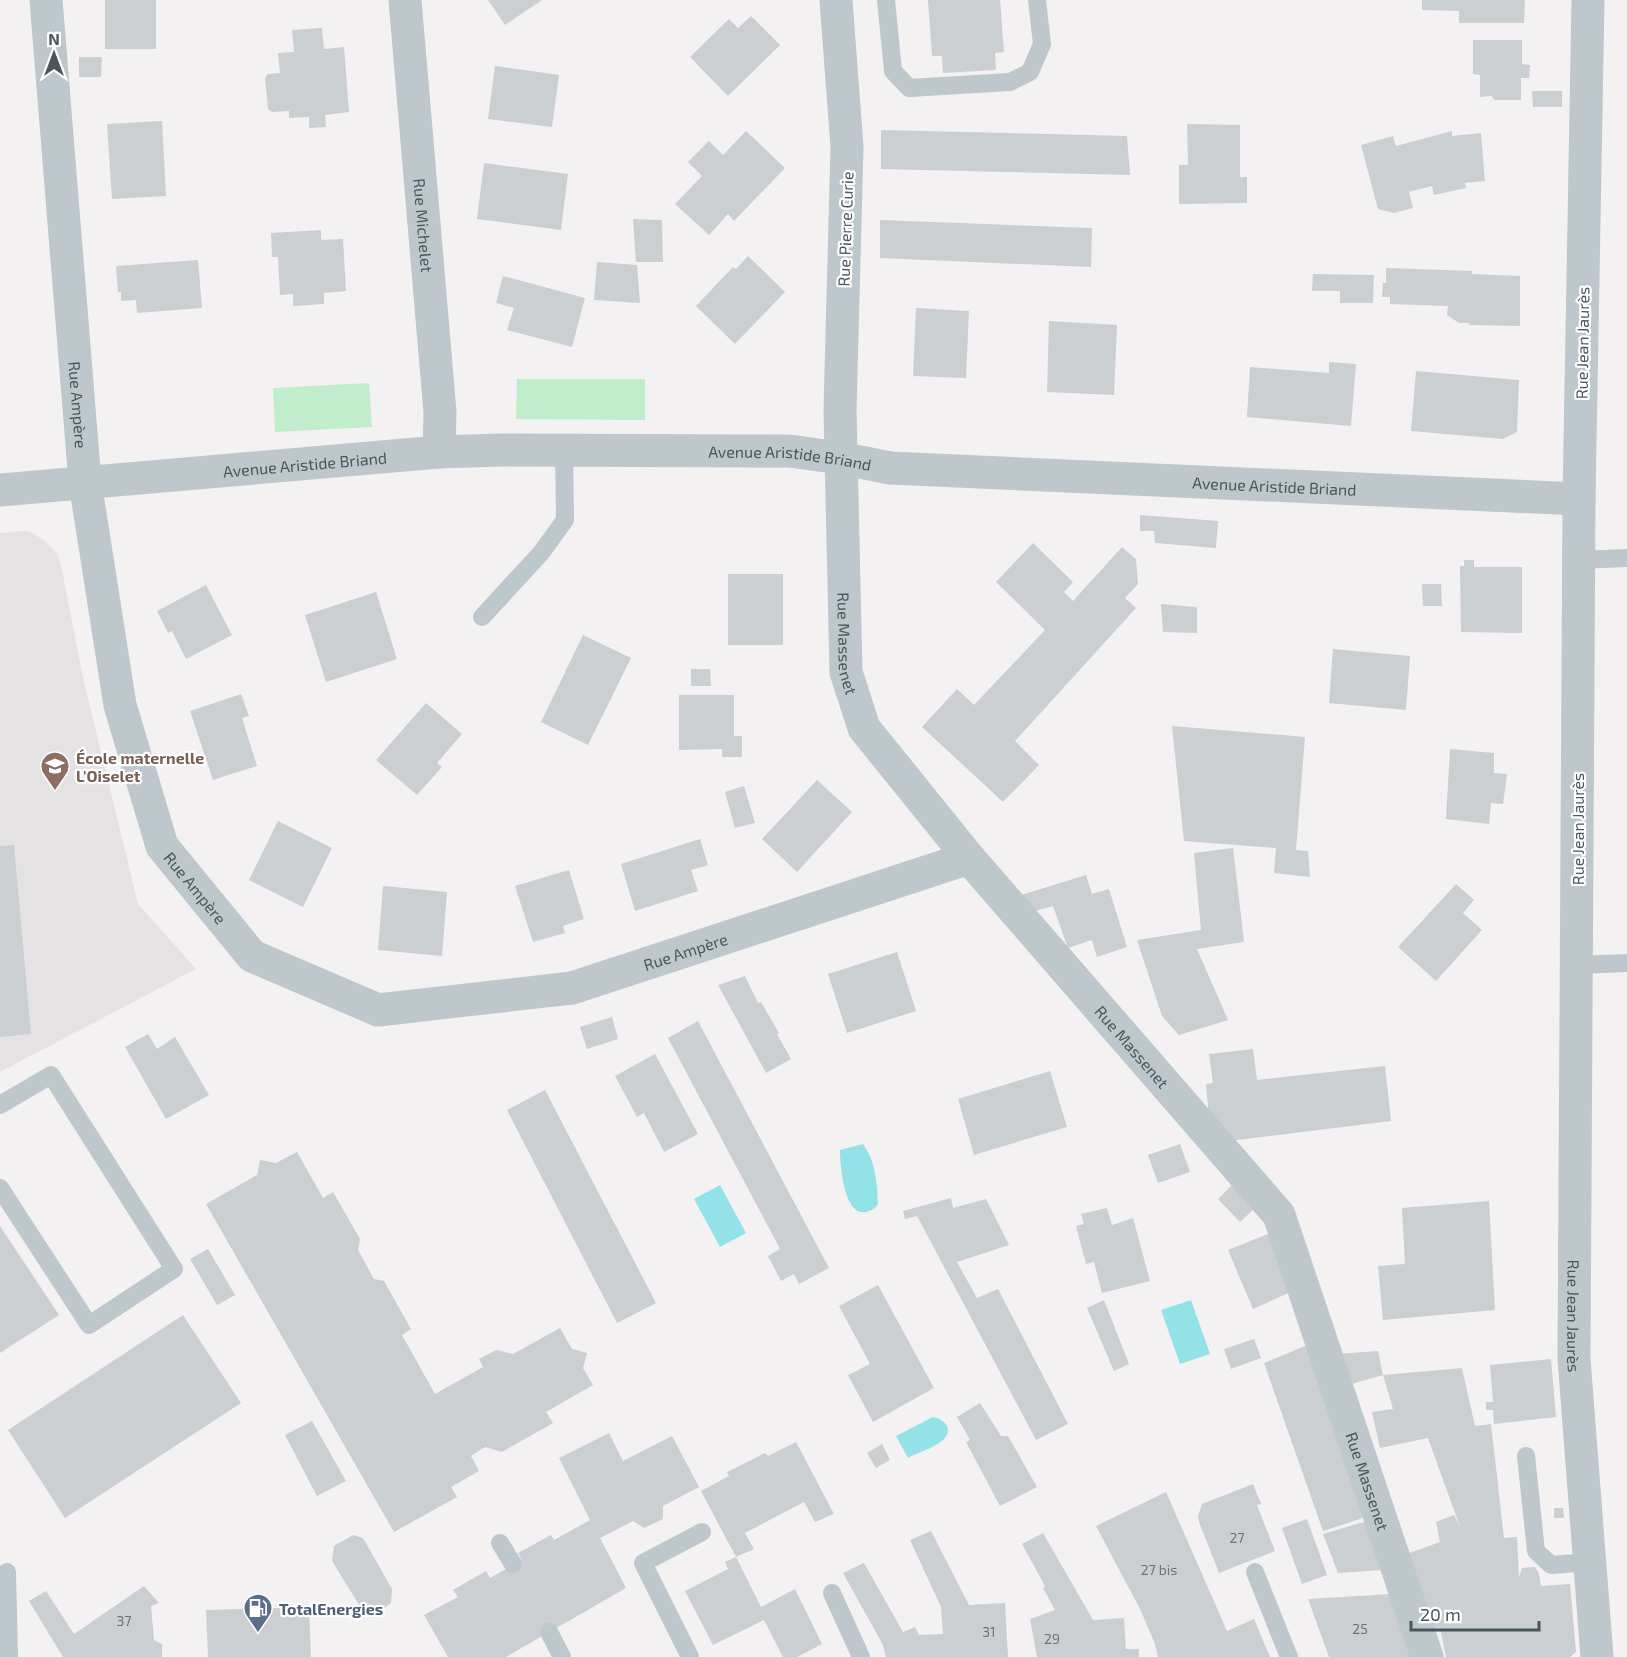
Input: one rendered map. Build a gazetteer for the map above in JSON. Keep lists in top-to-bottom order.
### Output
{
  "streets": {
    "street": [
      "Rue Michelet",
      "Rue Pierre Curie",
      "Rue Jean Jaurès",
      "Rue Ampère",
      "Avenue Aristide Briand",
      "Rue Massenet"
    ]
  },
  "crossings": [
    ["Rue Michelet", "Avenue Aristide Briand"],
    ["Rue Pierre Curie", "Avenue Aristide Briand"],
    ["Rue Pierre Curie", "Rue Massenet"],
    ["Rue Jean Jaurès", "Avenue Aristide Briand"],
    ["Rue Ampère", "Avenue Aristide Briand"],
    ["Rue Ampère", "Rue Massenet"],
    ["Avenue Aristide Briand", "Rue Massenet"]
  ],
  "places": {
    "school or university": ["École maternelle L'Oiselet"],
    "fuel station": ["TotalEnergies"]
  },
  "house_numbers": [
    "27",
    "27 bis",
    "37",
    "25",
    "31",
    "29"
  ],
  "scale_bar": "20 m",
  "north": "top"
}
